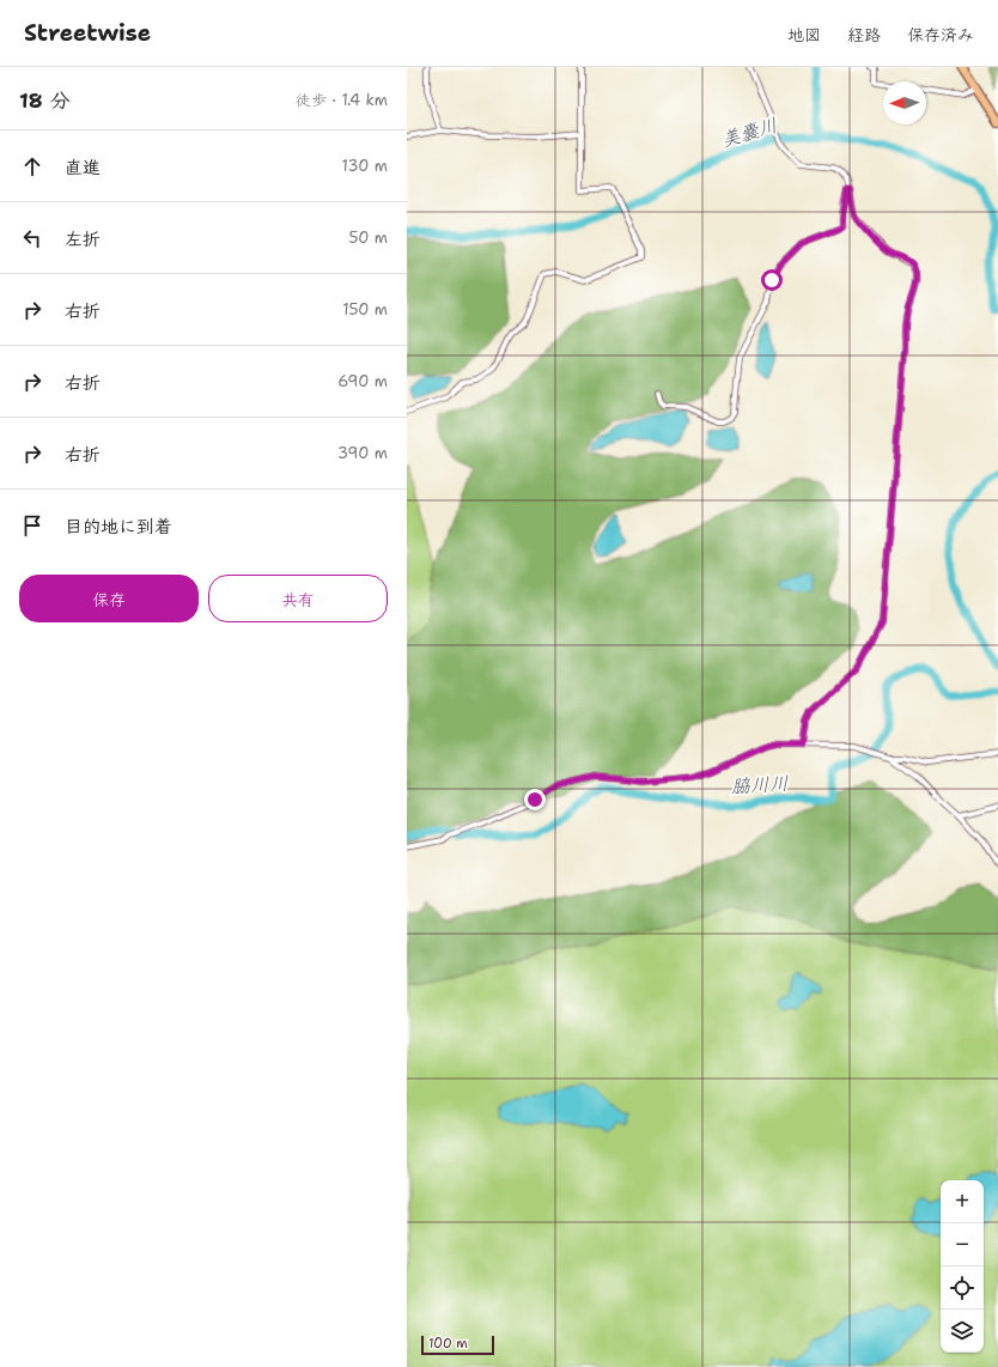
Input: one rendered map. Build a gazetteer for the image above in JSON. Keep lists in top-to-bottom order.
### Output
{
  "water": ["美嚢川", "脇川川"],
  "scale_bar": "100 m",
  "north": "left",
  "page": {
    "header": "Streetwise",
    "nav": ["地図", "経路", "保存済み"],
    "heading": ["18 分", "徒歩 · 1.4 km"],
    "list": [
      ["直進", "130 m"],
      ["左折", "50 m"],
      ["右折", "150 m"],
      ["右折", "690 m"],
      ["右折", "390 m"],
      "目的地に到着"
    ],
    "buttons": ["保存", "共有"],
    "map_buttons": ["+", "−"],
    "scale": "100 m"
  }
}
